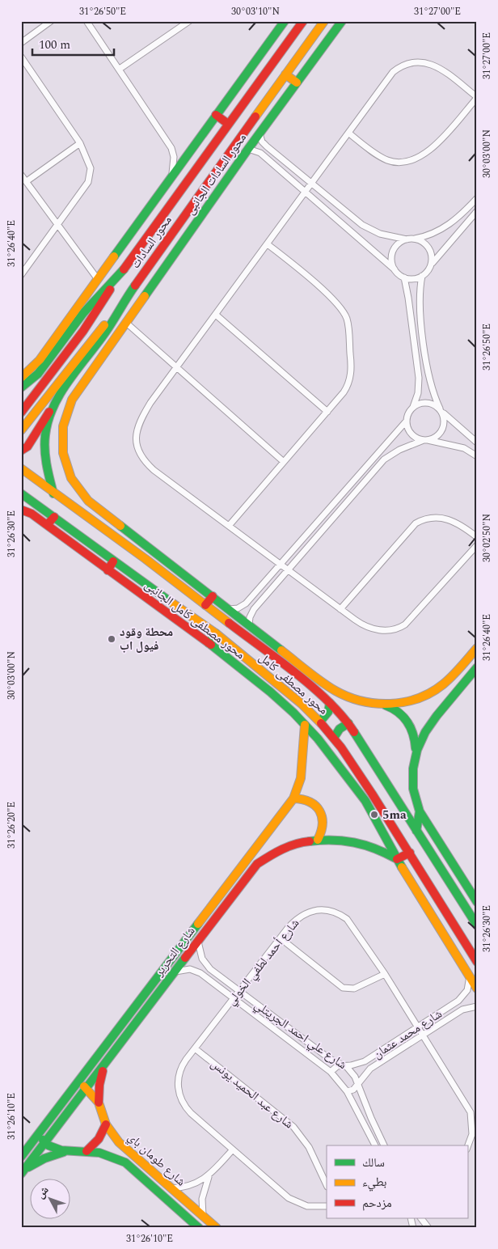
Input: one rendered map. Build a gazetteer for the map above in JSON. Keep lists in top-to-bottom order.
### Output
{
  "streets": {
    "street": [
      "محور السادات الجانبى",
      "محور السادات",
      "محور مصطفى كامل الجانبى",
      "محور مصطفى كامل",
      "شارع التحرير",
      "شارع أحمد لطفي الخولي",
      "شارع محمد عثمان",
      "شارع علي احمد الجريتلي",
      "شارع عبد الحميد يونس",
      "شارع طومان باي"
    ]
  },
  "crossings": [
    ["محور السادات", "محور مصطفى كامل"],
    ["محور مصطفى كامل الجانبى", "شارع التحرير"],
    ["محور مصطفى كامل الجانبى", "شارع محمد عثمان"],
    ["شارع التحرير", "شارع علي احمد الجريتلي"],
    ["شارع التحرير", "شارع طومان باي"],
    ["شارع أحمد لطفي الخولي", "شارع محمد عثمان"],
    ["شارع أحمد لطفي الخولي", "شارع علي احمد الجريتلي"],
    ["شارع أحمد لطفي الخولي", "شارع عبد الحميد يونس"],
    ["شارع محمد عثمان", "شارع علي احمد الجريتلي"]
  ],
  "places": ["محطة وقود فيول اب", "5ma"],
  "legend": ["سالك", "بطيء", "مزدحم"],
  "scale_bar": "100 m",
  "north": "top left",
  "coordinates": [
    "31°26'50\"E",
    "30°03'10\"N",
    "31°27'00\"E",
    "30°03'00\"N",
    "31°26'40\"E",
    "31°26'30\"E",
    "30°02'50\"N",
    "31°26'20\"E",
    "31°26'10\"E"
  ]
}
